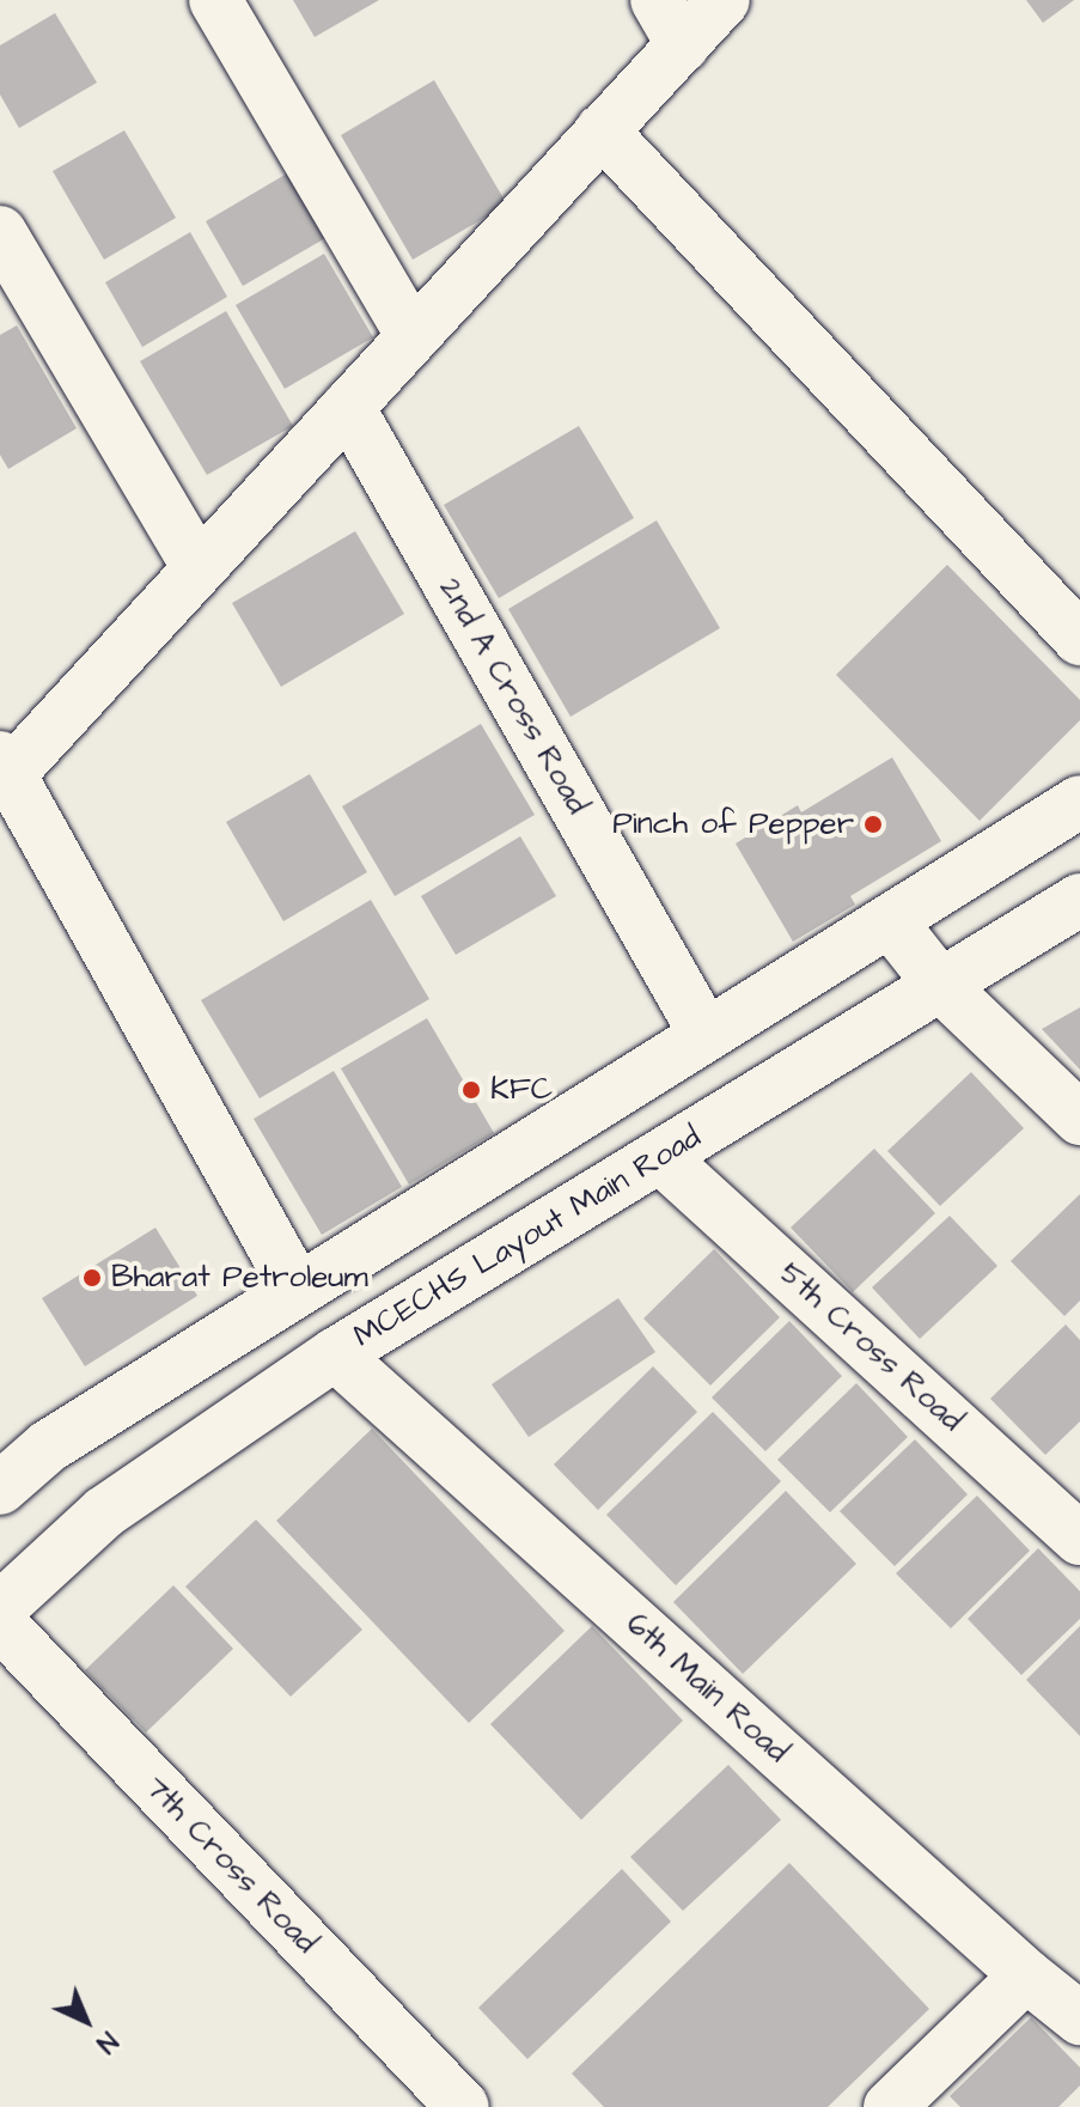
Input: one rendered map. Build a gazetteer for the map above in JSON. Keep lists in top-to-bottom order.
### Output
{
  "streets": {
    "street": [
      "2nd A Cross Road",
      "MCECHS Layout Main Road",
      "5th Cross Road",
      "6th Main Road",
      "7th Cross Road"
    ]
  },
  "crossings": [
    ["MCECHS Layout Main Road", "5th Cross Road"],
    ["MCECHS Layout Main Road", "6th Main Road"]
  ],
  "places": ["Pinch of Pepper", "KFC", "Bharat Petroleum"],
  "north": "bottom right"
}
